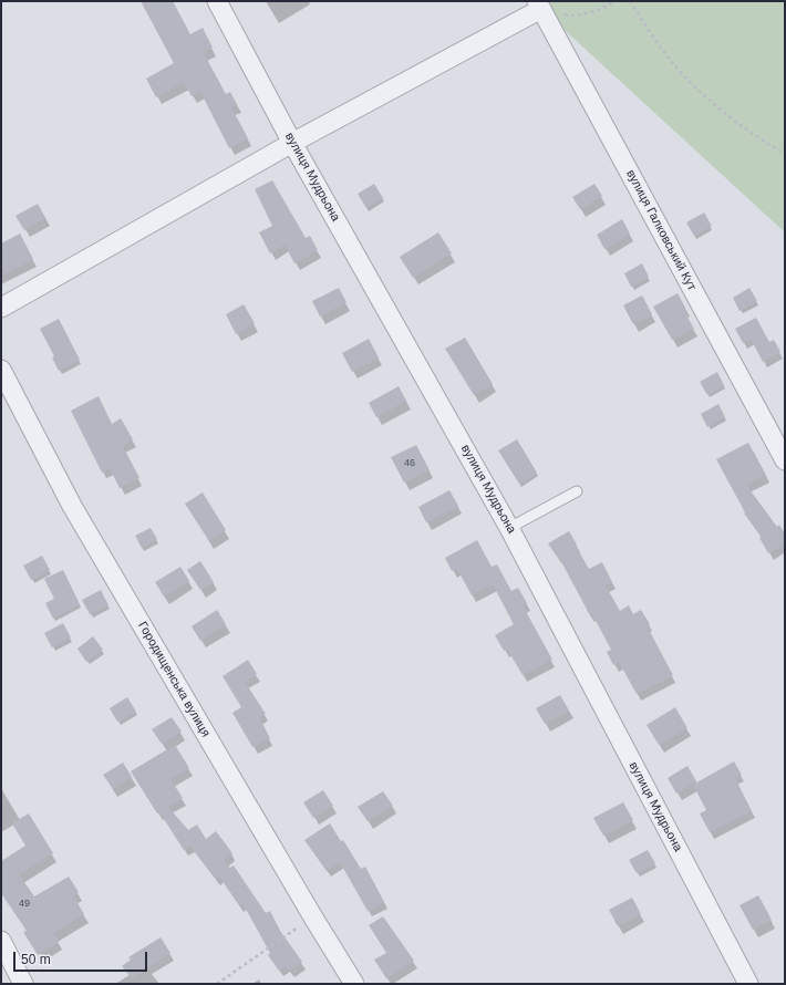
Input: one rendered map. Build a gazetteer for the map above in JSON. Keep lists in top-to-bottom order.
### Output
{
  "streets": {
    "street": ["вулиця Мудрьона", "вулиця Галковський Кут", "Городищенська вулиця"]
  },
  "house_numbers": ["46", "49"],
  "scale_bar": "50 m"
}
